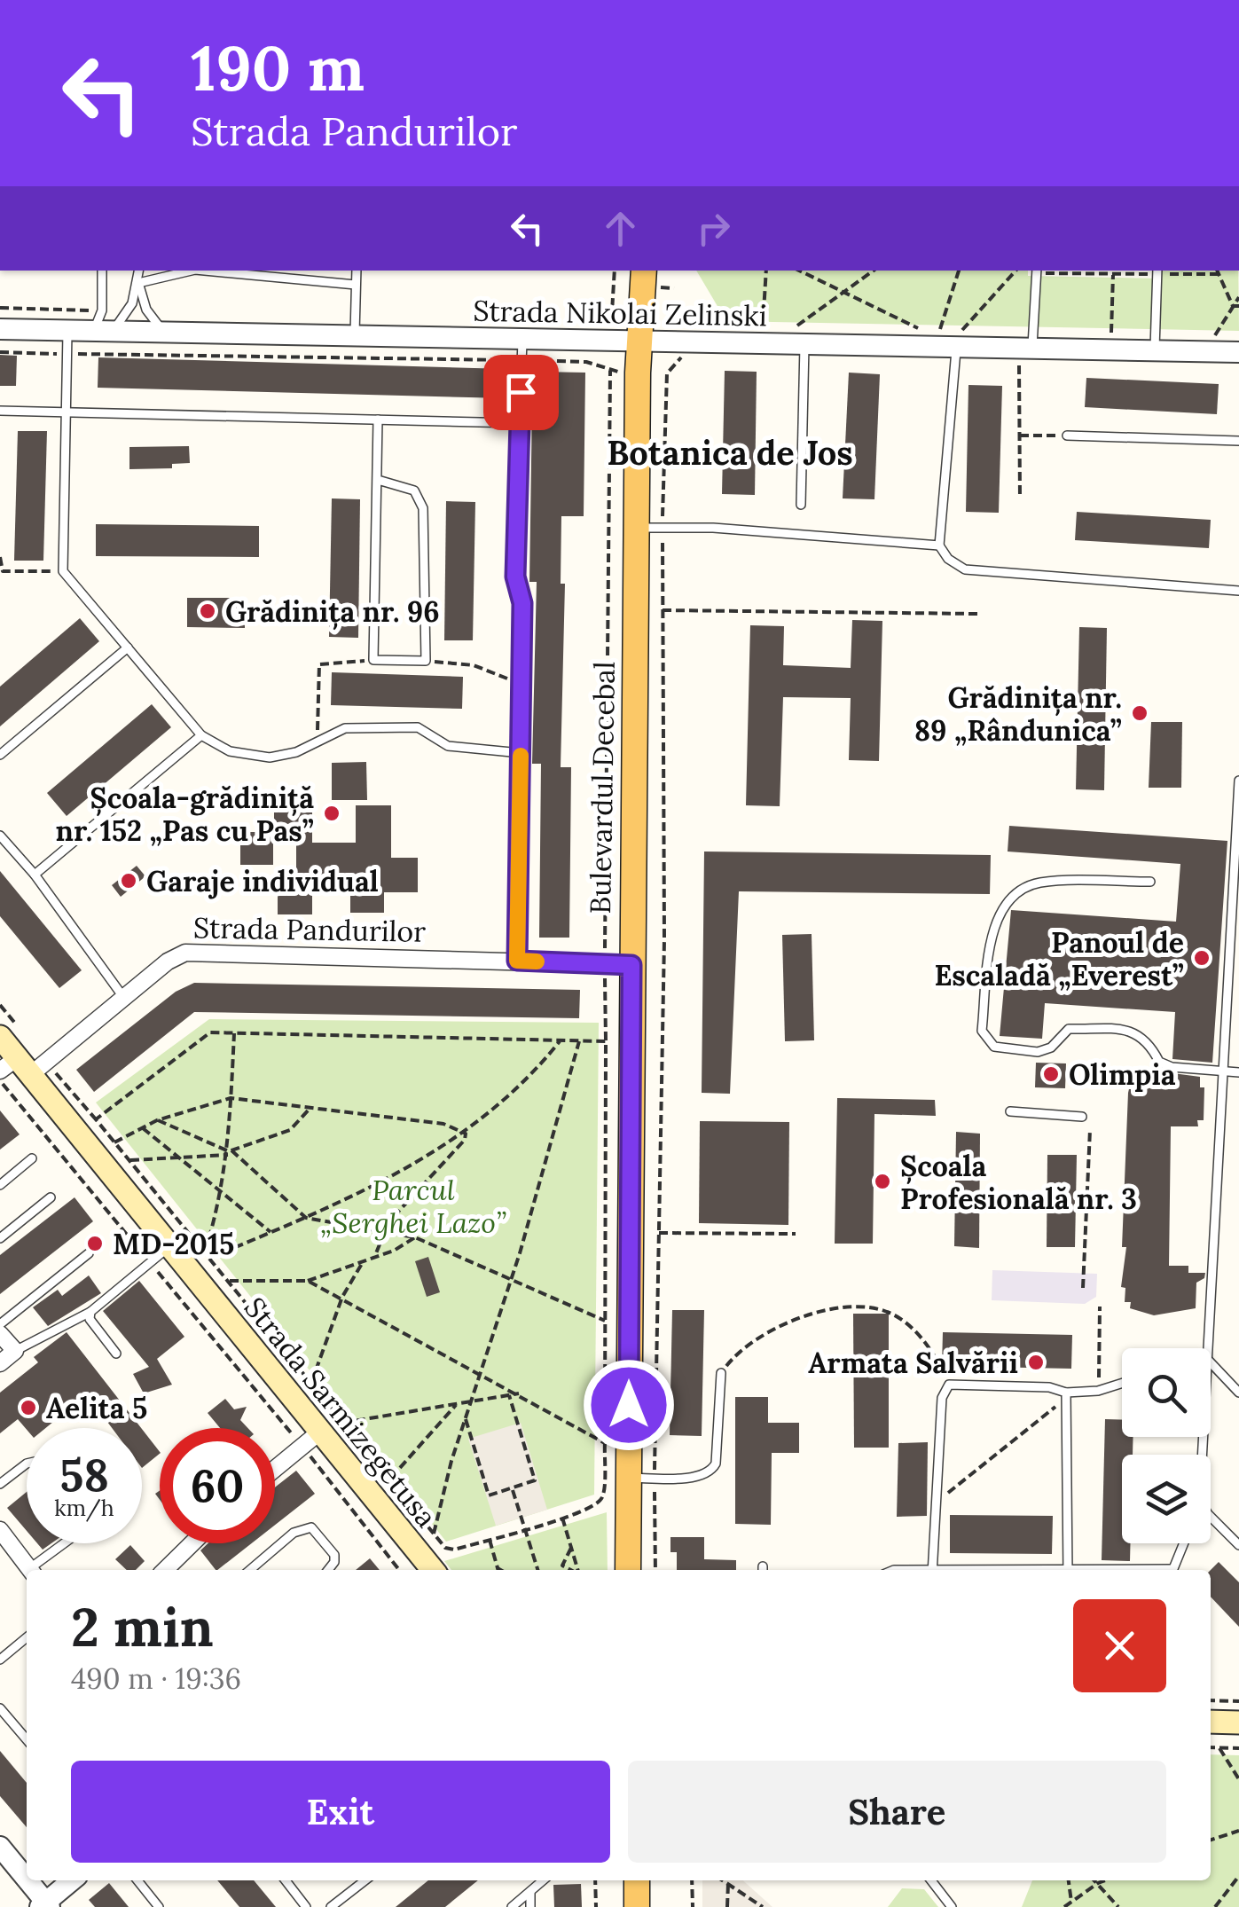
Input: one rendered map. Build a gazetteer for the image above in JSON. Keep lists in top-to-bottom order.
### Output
{
  "streets": {
    "main road": ["Bulevardul Decebal", "Strada Sarmizegetusa"],
    "street": ["Strada Nikolai Zelinski", "Strada Pandurilor"]
  },
  "crossings": [
    ["Strada Nikolai Zelinski", "Bulevardul Decebal"],
    ["Bulevardul Decebal", "Strada Pandurilor"],
    ["Strada Pandurilor", "Strada Sarmizegetusa"]
  ],
  "districts": ["Botanica de Jos"],
  "parks": ["Parcul „Serghei Lazo”"],
  "places": [
    "Grădinița nr. 96",
    "Grădinița nr. 89 „Rândunica”",
    "Școala-grădiniță nr. 152 „Pas cu Pas”",
    "Garaje individual",
    "Panoul de Escaladă „Everest”",
    "Olimpia",
    "Școala Profesională nr. 3",
    "MD-2015",
    "Armata Salvării",
    "Aelita 5"
  ],
  "page": {
    "turn": ["190 m", "Strada Pandurilor"],
    "speed": "58 km/h",
    "limit": "60",
    "heading": ["2 min", "490 m · 19:36"],
    "buttons": ["Exit", "Share"]
  }
}
